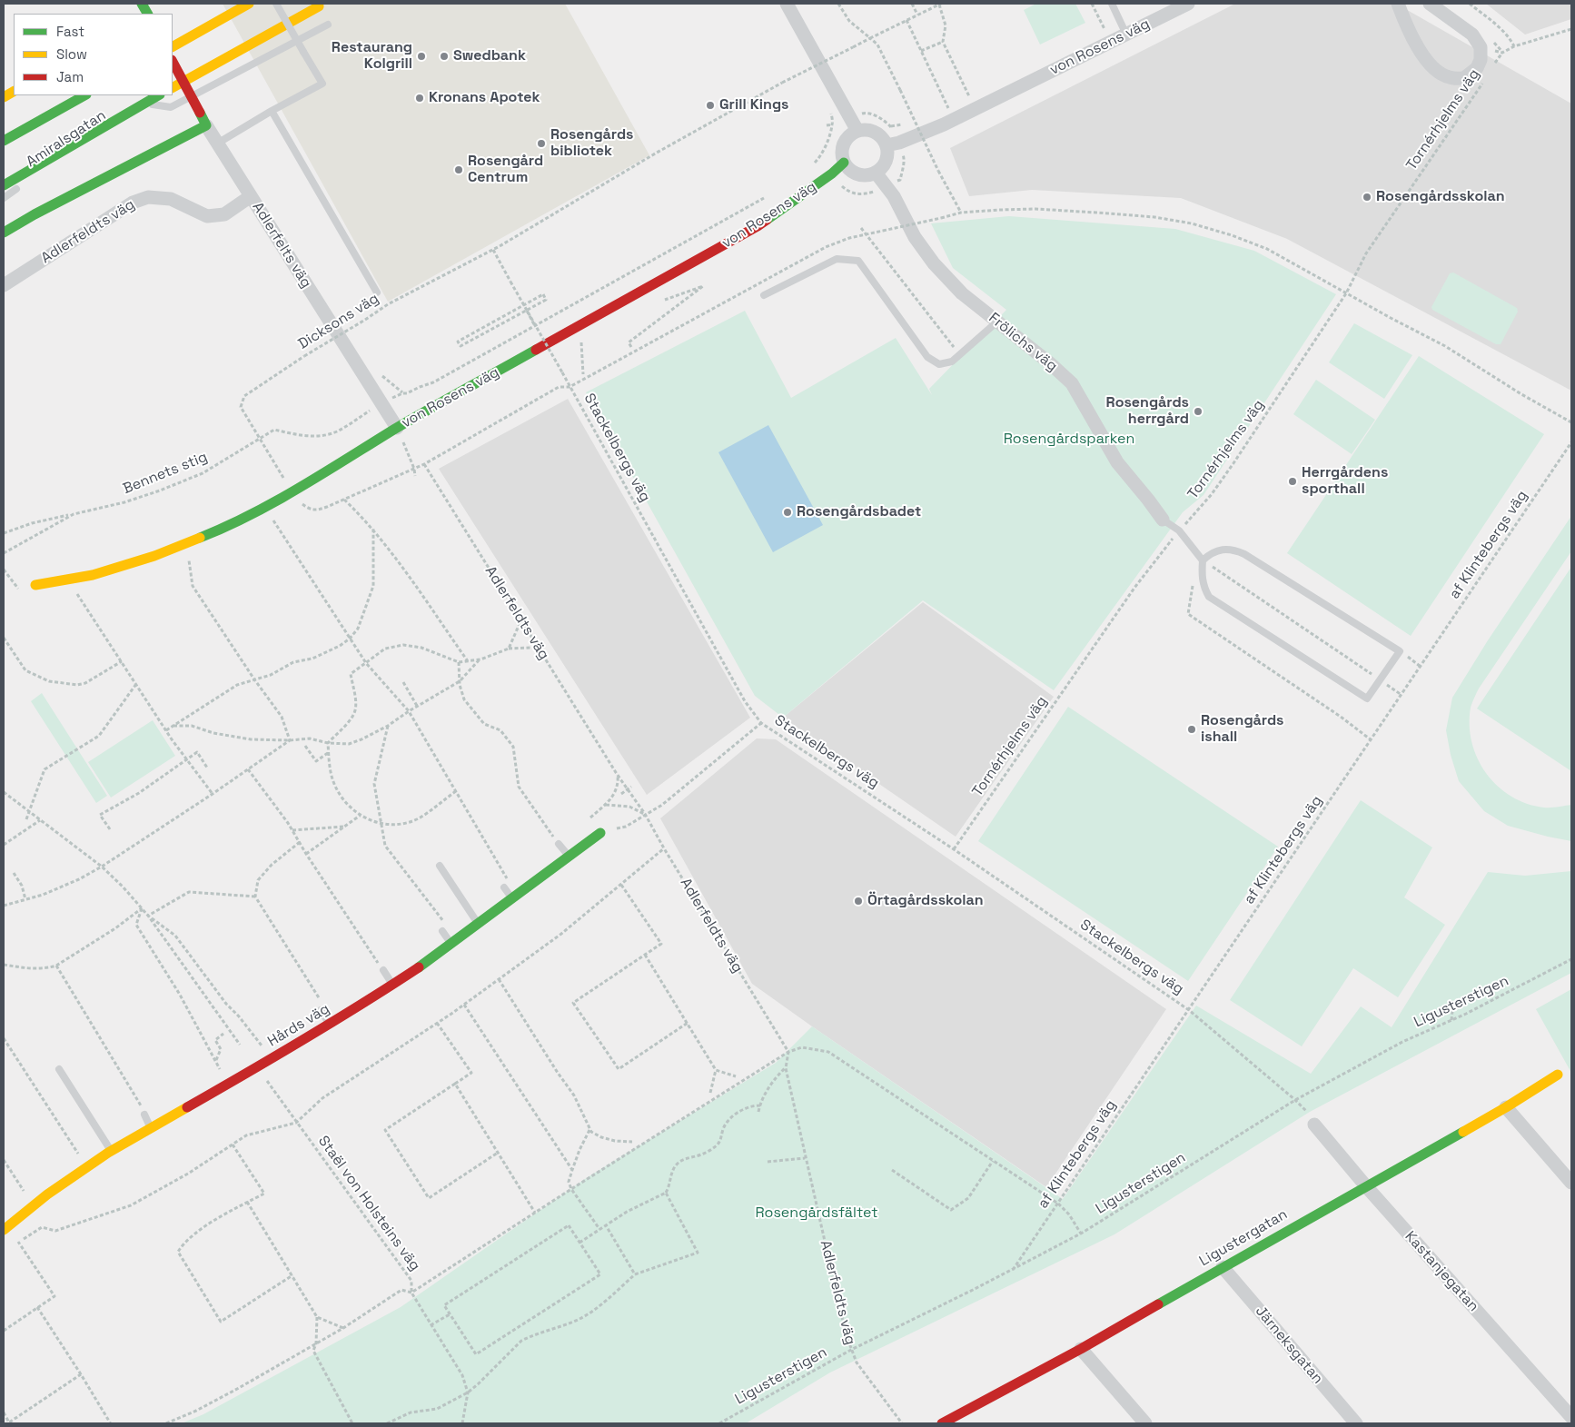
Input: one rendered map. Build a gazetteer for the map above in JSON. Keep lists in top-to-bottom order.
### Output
{
  "streets": {
    "street": [
      "von Rosens väg",
      "Amiralsgatan",
      "Adlerfeldts väg",
      "Adlerfelts väg",
      "Frölichs väg",
      "Hårds väg",
      "Ligustergatan",
      "Kastanjegatan",
      "Järneksgatan"
    ],
    "path": [
      "Tornérhjelms väg",
      "Dicksons väg",
      "Stackelbergs väg",
      "Bennets stig",
      "af Klintebergs väg",
      "Ligusterstigen",
      "Staël von Holsteins väg"
    ]
  },
  "crossings": [
    ["von Rosens väg", "Adlerfelts väg"],
    ["von Rosens väg", "Frölichs väg"],
    ["Tornérhjelms väg", "Stackelbergs väg"],
    ["Adlerfeldts väg", "Adlerfelts väg"],
    ["Adlerfeldts väg", "Stackelbergs väg"],
    ["Adlerfeldts väg", "Ligusterstigen"],
    ["Dicksons väg", "Stackelbergs väg"],
    ["Dicksons väg", "Bennets stig"],
    ["Stackelbergs väg", "af Klintebergs väg"],
    ["Stackelbergs väg", "Ligusterstigen"],
    ["Stackelbergs väg", "Kastanjegatan"],
    ["af Klintebergs väg", "Ligusterstigen"],
    ["Ligustergatan", "Kastanjegatan"],
    ["Ligustergatan", "Järneksgatan"]
  ],
  "parks": ["Rosengårdsparken", "Rosengårdsfältet"],
  "places": [
    "Restaurang Kolgrill",
    "Swedbank",
    "Kronans Apotek",
    "Grill Kings",
    "Rosengårds bibliotek",
    "Rosengård Centrum",
    "Rosengårdsskolan",
    "Rosengårds herrgård",
    "Herrgårdens sporthall",
    "Rosengårdsbadet",
    "Rosengårds ishall",
    "Örtagårdsskolan"
  ],
  "legend": ["Fast", "Slow", "Jam"]
}
